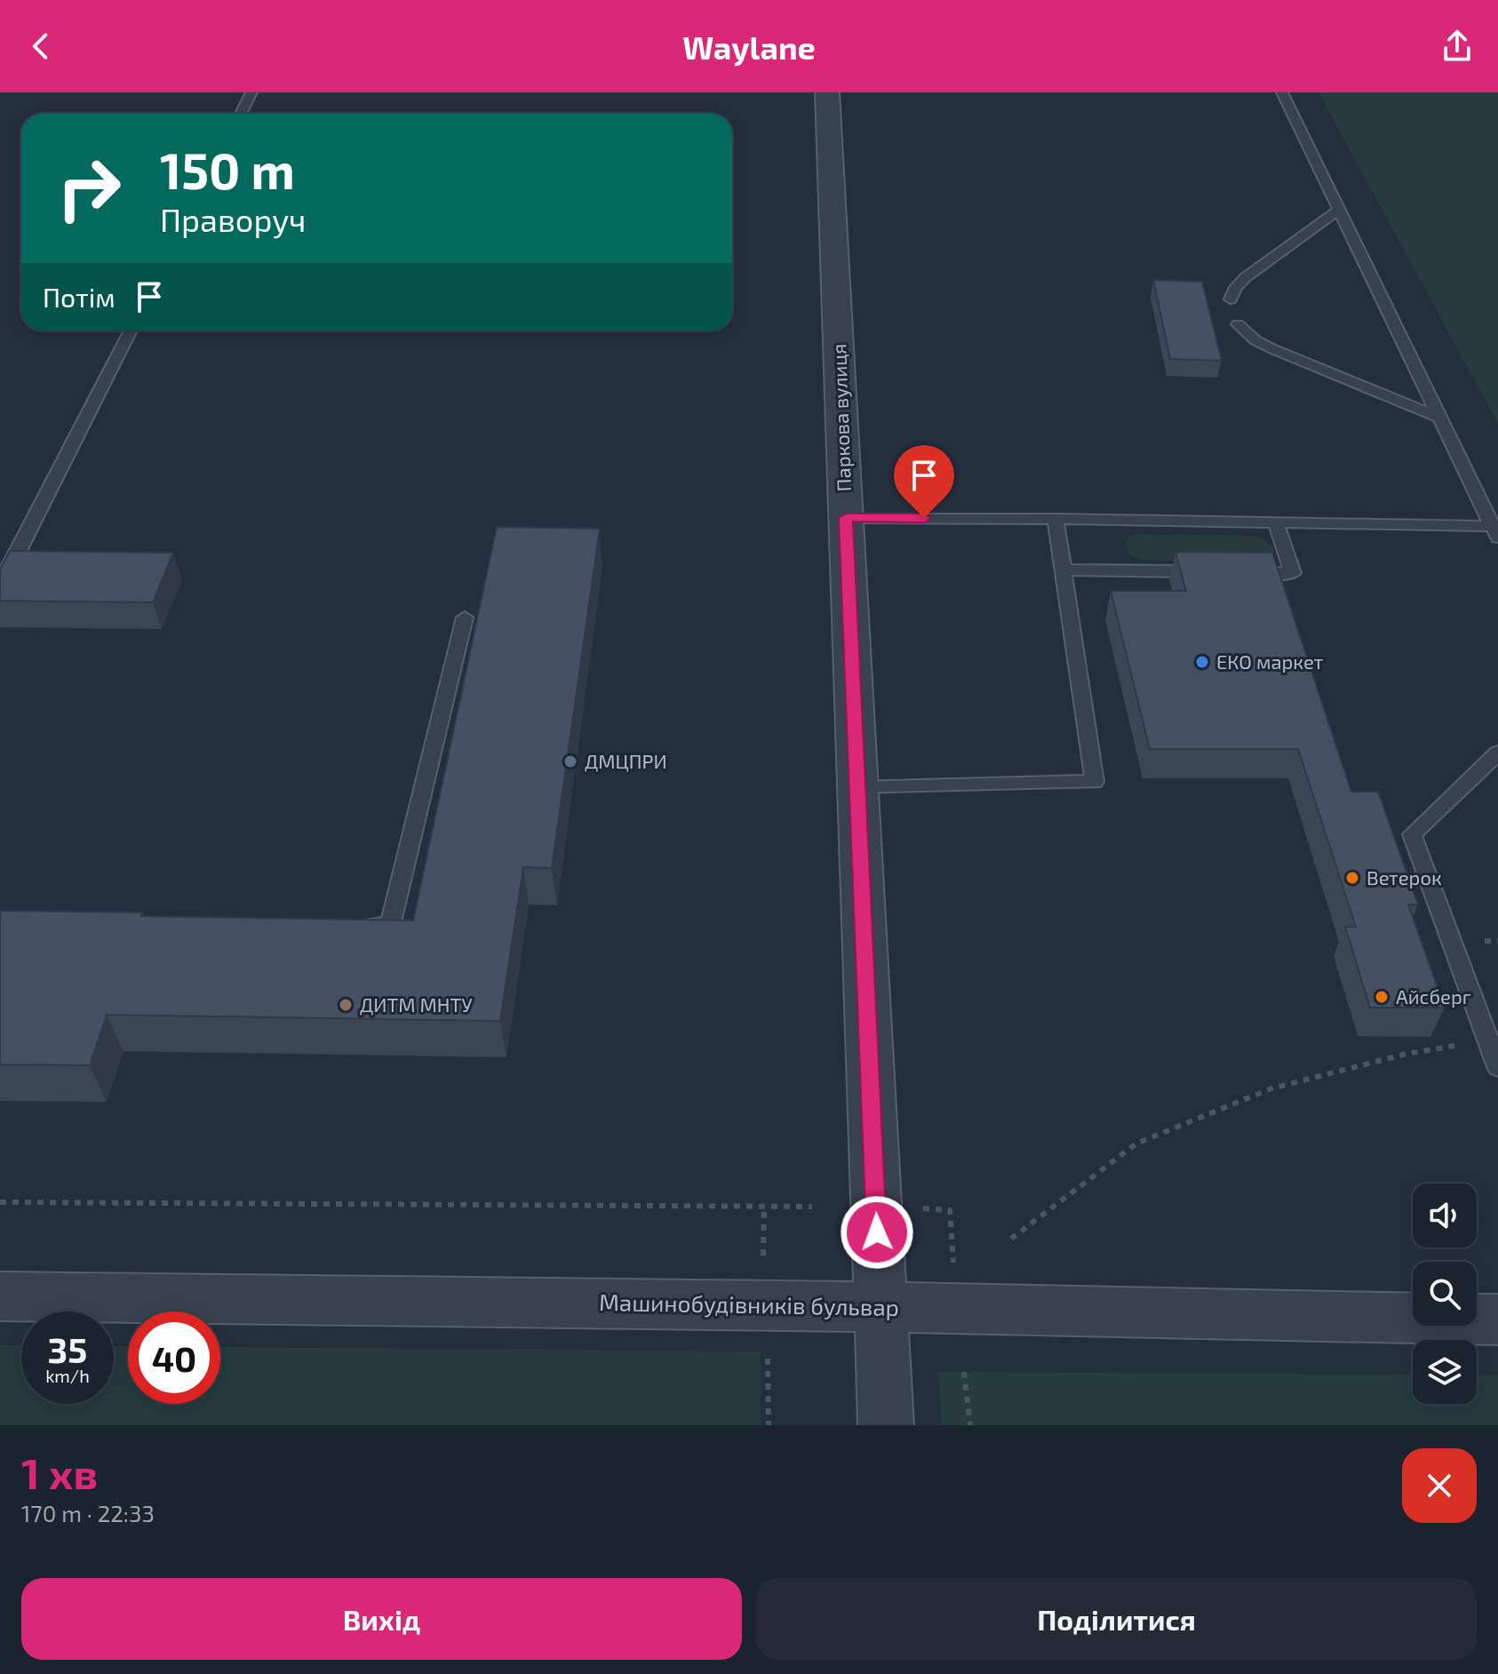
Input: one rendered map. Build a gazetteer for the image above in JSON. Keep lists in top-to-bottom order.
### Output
{
  "streets": {
    "street": ["Паркова вулиця", "Машинобудівників бульвар"]
  },
  "crossings": [
    ["Паркова вулиця", "Машинобудівників бульвар"]
  ],
  "places": [
    "ЕКО маркет",
    "ДМЦПРИ",
    "Ветерок",
    "Айсберг",
    "ДИТМ МНТУ"
  ],
  "page": {
    "header": "Waylane",
    "turn": ["150 m", "Праворуч"],
    "then": "Потім",
    "speed": "35 km/h",
    "limit": "40",
    "heading": ["1 хв", "170 m · 22:33"],
    "buttons": ["Вихід", "Поділитися"]
  }
}
